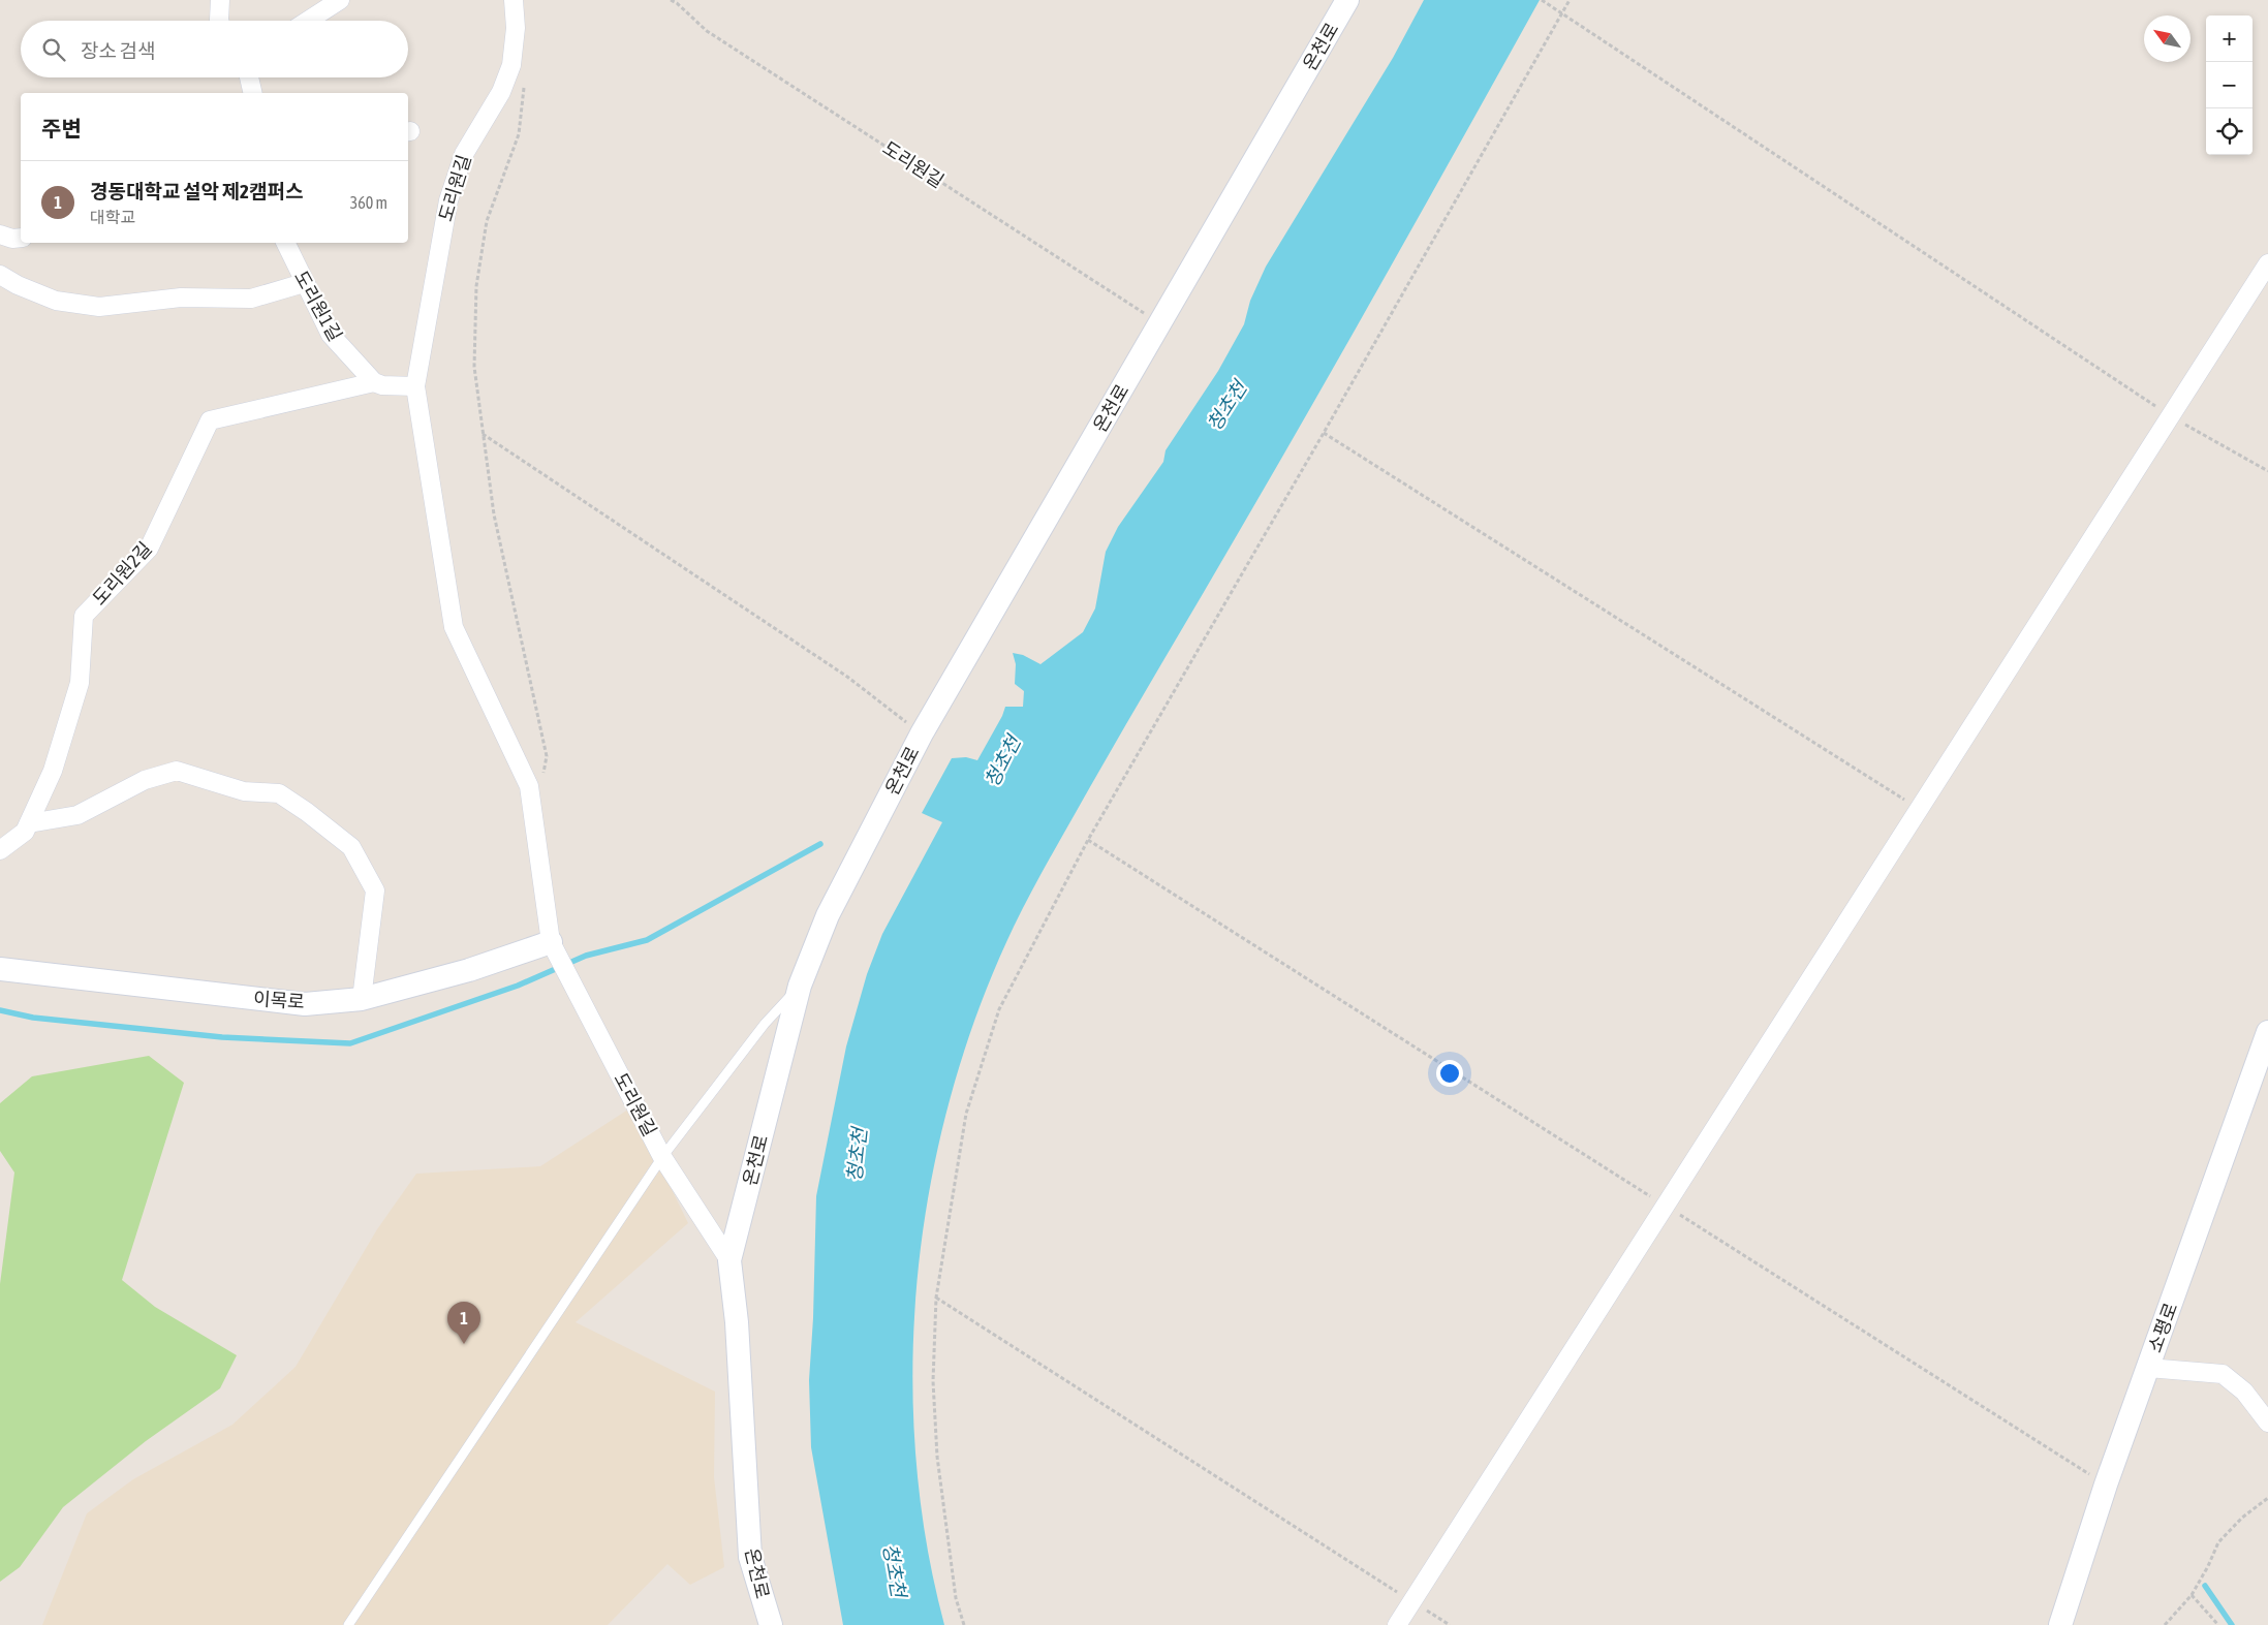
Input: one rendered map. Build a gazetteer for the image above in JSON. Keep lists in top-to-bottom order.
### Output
{
  "streets": {
    "street": [
      "온천로",
      "도리원길",
      "도리원1길",
      "도리원2길",
      "이목로",
      "소평로"
    ]
  },
  "crossings": [
    ["온천로", "도리원길"],
    ["도리원길", "이목로"],
    ["도리원1길", "도리원2길"]
  ],
  "water": ["청초천"],
  "north": "top left",
  "page": {
    "map_buttons": ["+", "−"],
    "search": "장소 검색",
    "heading": "주변",
    "list": [
      {
        "mark": "1",
        "name": "경동대학교 설악 제2캠퍼스",
        "note": "대학교",
        "value": "360 m"
      }
    ],
    "pins": "1"
  }
}
